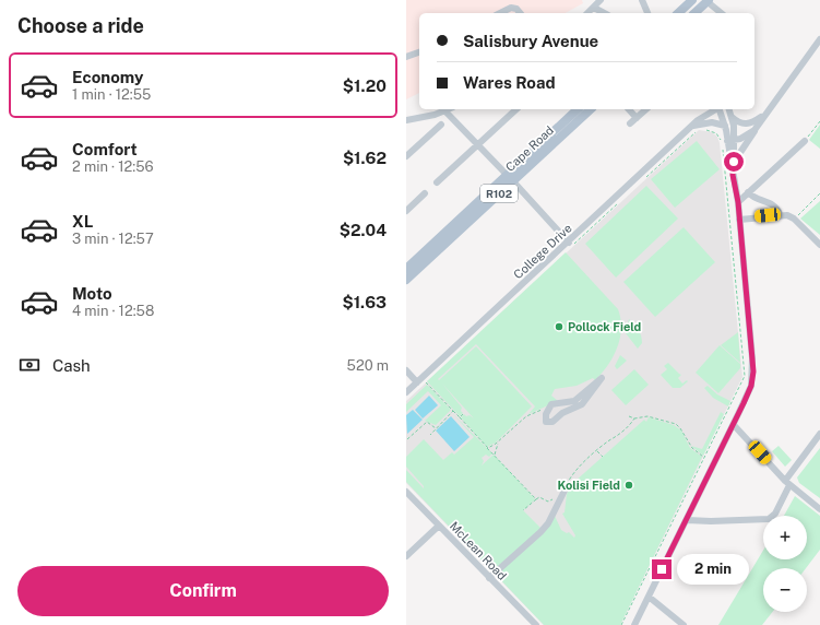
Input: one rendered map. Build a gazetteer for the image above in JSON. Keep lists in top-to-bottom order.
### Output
{
  "streets": {
    "main road": ["Cape Road", "R102"],
    "street": ["College Drive", "McLean Road"]
  },
  "places": ["Pollock Field", "Kolisi Field"],
  "page": {
    "heading": "Choose a ride",
    "banner": ["Salisbury Avenue", "Wares Road"],
    "list": [
      {
        "name": "Economy",
        "note": "1 min · 12:55",
        "value": "$1.20"
      },
      {
        "name": "Comfort",
        "note": "2 min · 12:56",
        "value": "$1.62"
      },
      {
        "name": "XL",
        "note": "3 min · 12:57",
        "value": "$2.04"
      },
      {
        "name": "Moto",
        "note": "4 min · 12:58",
        "value": "$1.63"
      }
    ],
    "pay": ["Cash", "520 m"],
    "map_buttons": ["+", "−"],
    "bubble": "2 min",
    "buttons": "Confirm"
  }
}
